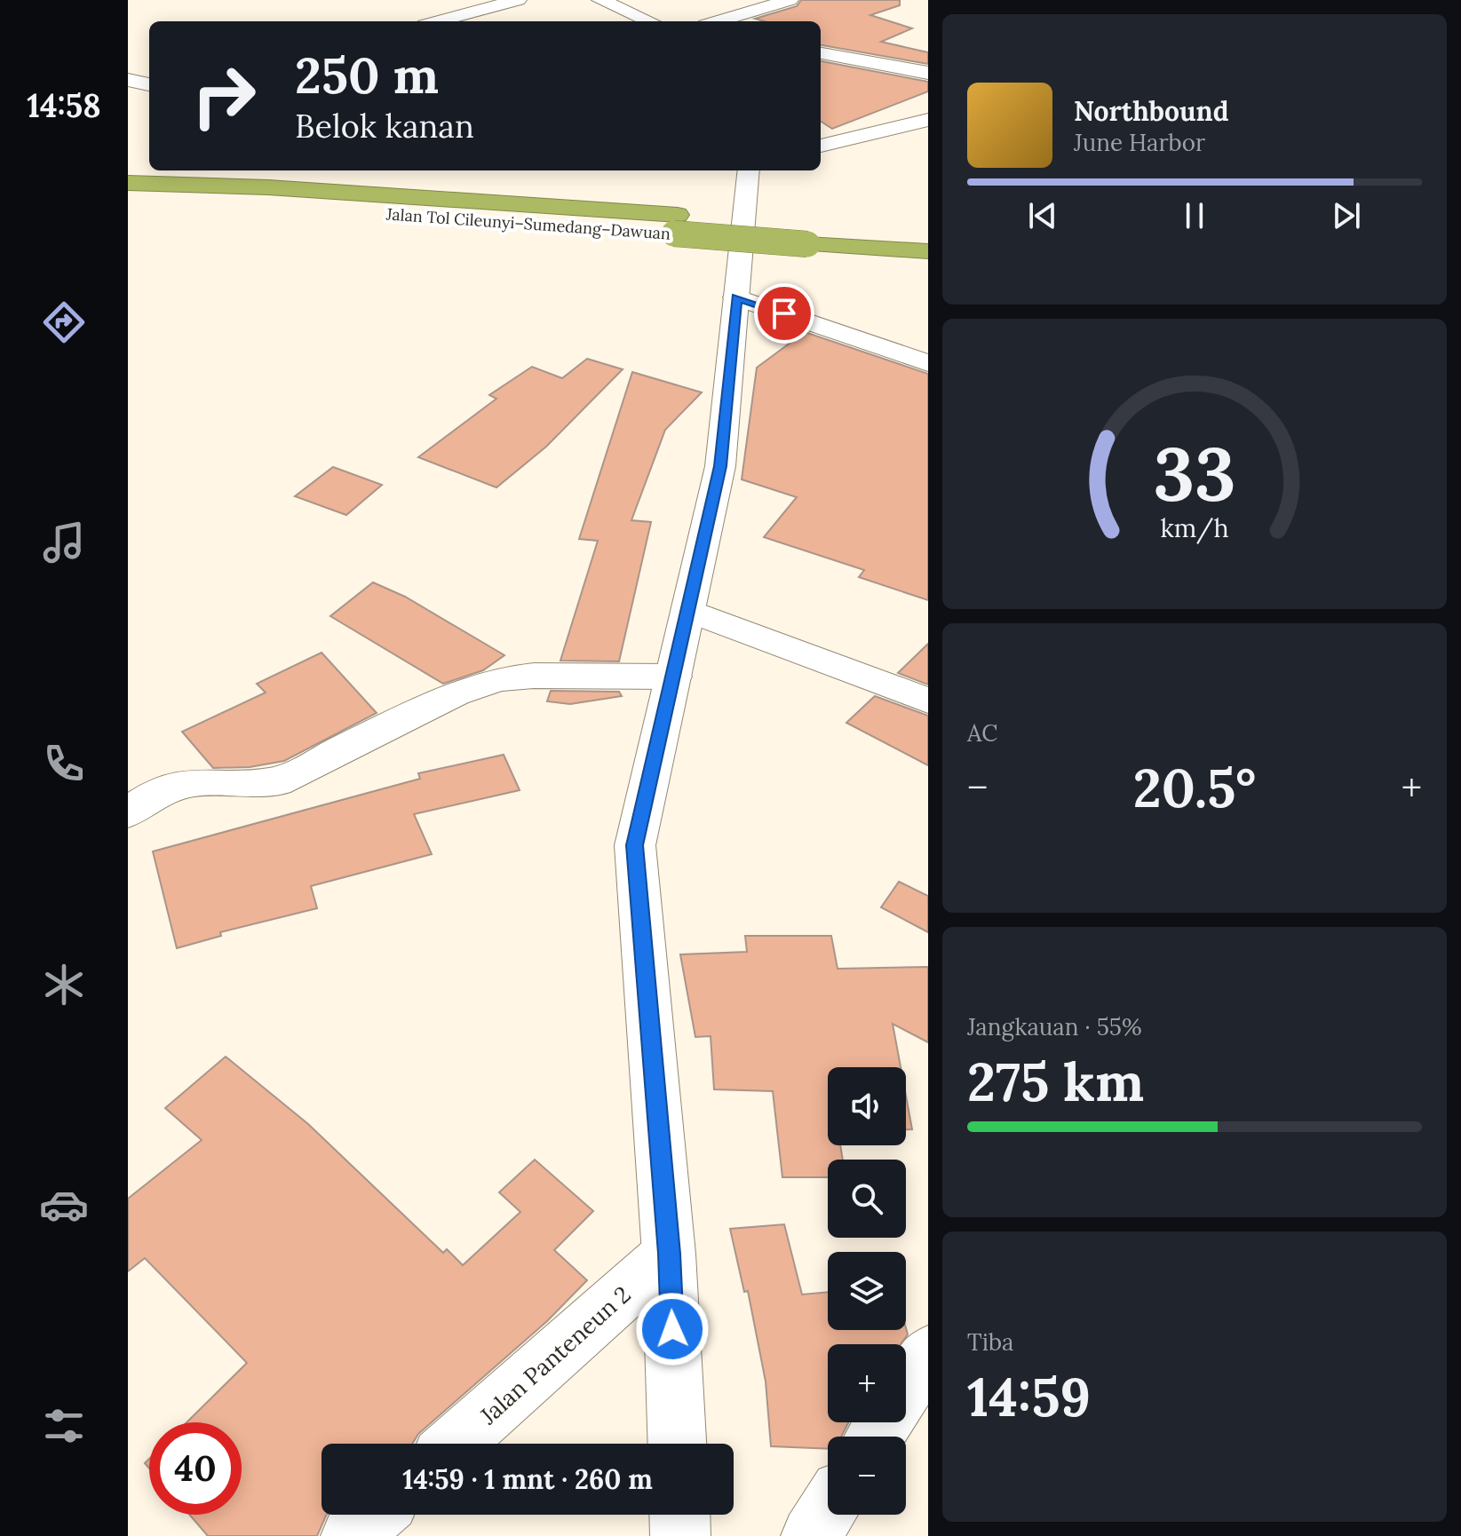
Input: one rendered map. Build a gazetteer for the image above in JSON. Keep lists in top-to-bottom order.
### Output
{
  "streets": {
    "highway": ["Jalan Tol Cileunyi–Sumedang–Dawuan"],
    "street": ["Jalan Panteneun 2"]
  },
  "page": {
    "tabs": "14:58",
    "turn": ["250 m", "Belok kanan"],
    "song": ["Northbound", "June Harbor"],
    "tile": [
      "AC",
      ["Jangkauan · 55%", "275 km"],
      ["Tiba", "14:59"]
    ],
    "heat": ["−", "20.5°", "+"],
    "map_buttons": ["+", "−"],
    "limit": "40",
    "trip": "14:59 · 1 mnt · 260 m",
    "gauge": ["33", "km/h"]
  }
}
